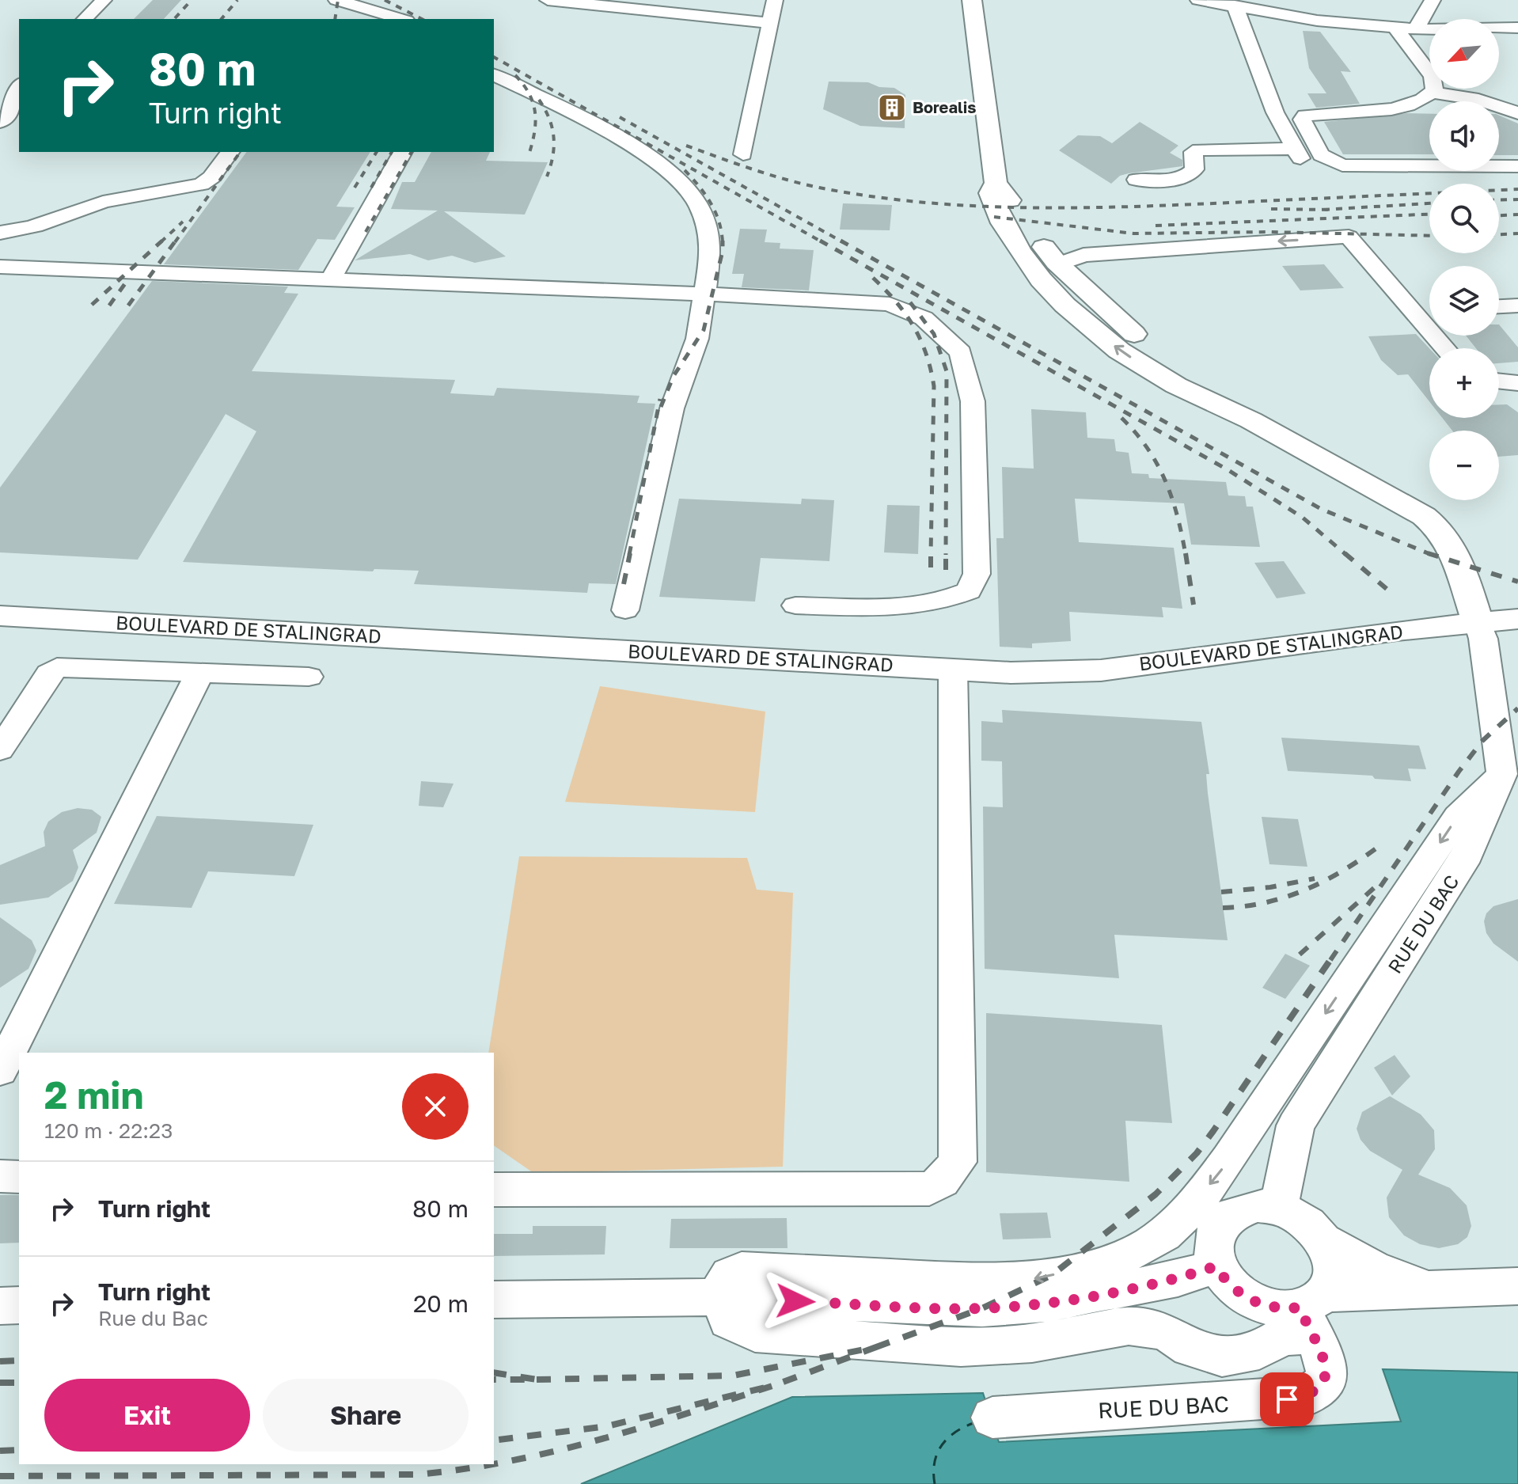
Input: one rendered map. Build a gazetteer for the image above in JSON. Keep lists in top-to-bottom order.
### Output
{
  "streets": {
    "main road": ["BOULEVARD DE STALINGRAD"],
    "street": ["RUE DU BAC"]
  },
  "places": {
    "building": ["Borealis"]
  },
  "north": "bottom left",
  "page": {
    "map_buttons": ["+", "−"],
    "turn": ["80 m", "Turn right"],
    "heading": ["2 min", "120 m · 22:23"],
    "list": [
      {
        "name": "Turn right",
        "value": "80 m"
      },
      {
        "name": "Turn right",
        "note": "Rue du Bac",
        "value": "20 m"
      }
    ],
    "buttons": ["Exit", "Share"]
  }
}
